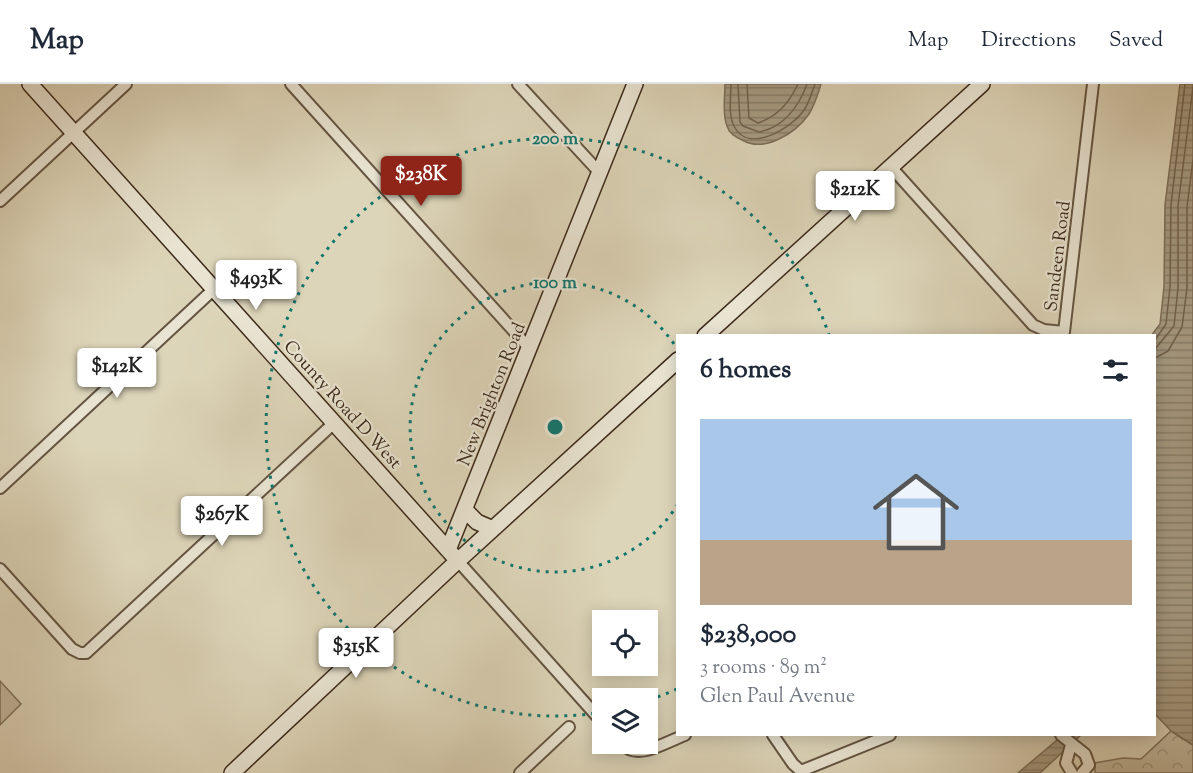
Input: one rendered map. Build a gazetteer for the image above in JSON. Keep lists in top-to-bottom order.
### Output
{
  "streets": {
    "street": ["Sandeen Road", "New Brighton Road", "County Road D West"]
  },
  "crossings": [
    ["New Brighton Road", "County Road D West"]
  ],
  "page": {
    "header": "Map",
    "nav": ["Map", "Directions", "Saved"],
    "price": [
      "$238K",
      "$212K",
      "$493K",
      "$142K",
      "$267K",
      "$315K"
    ],
    "heading": "6 homes",
    "list": [
      {
        "name": "$238,000",
        "note": "3 rooms · 89 m² · Glen Paul Avenue"
      }
    ]
  },
  "rings": ["200 m", "100 m"]
}
